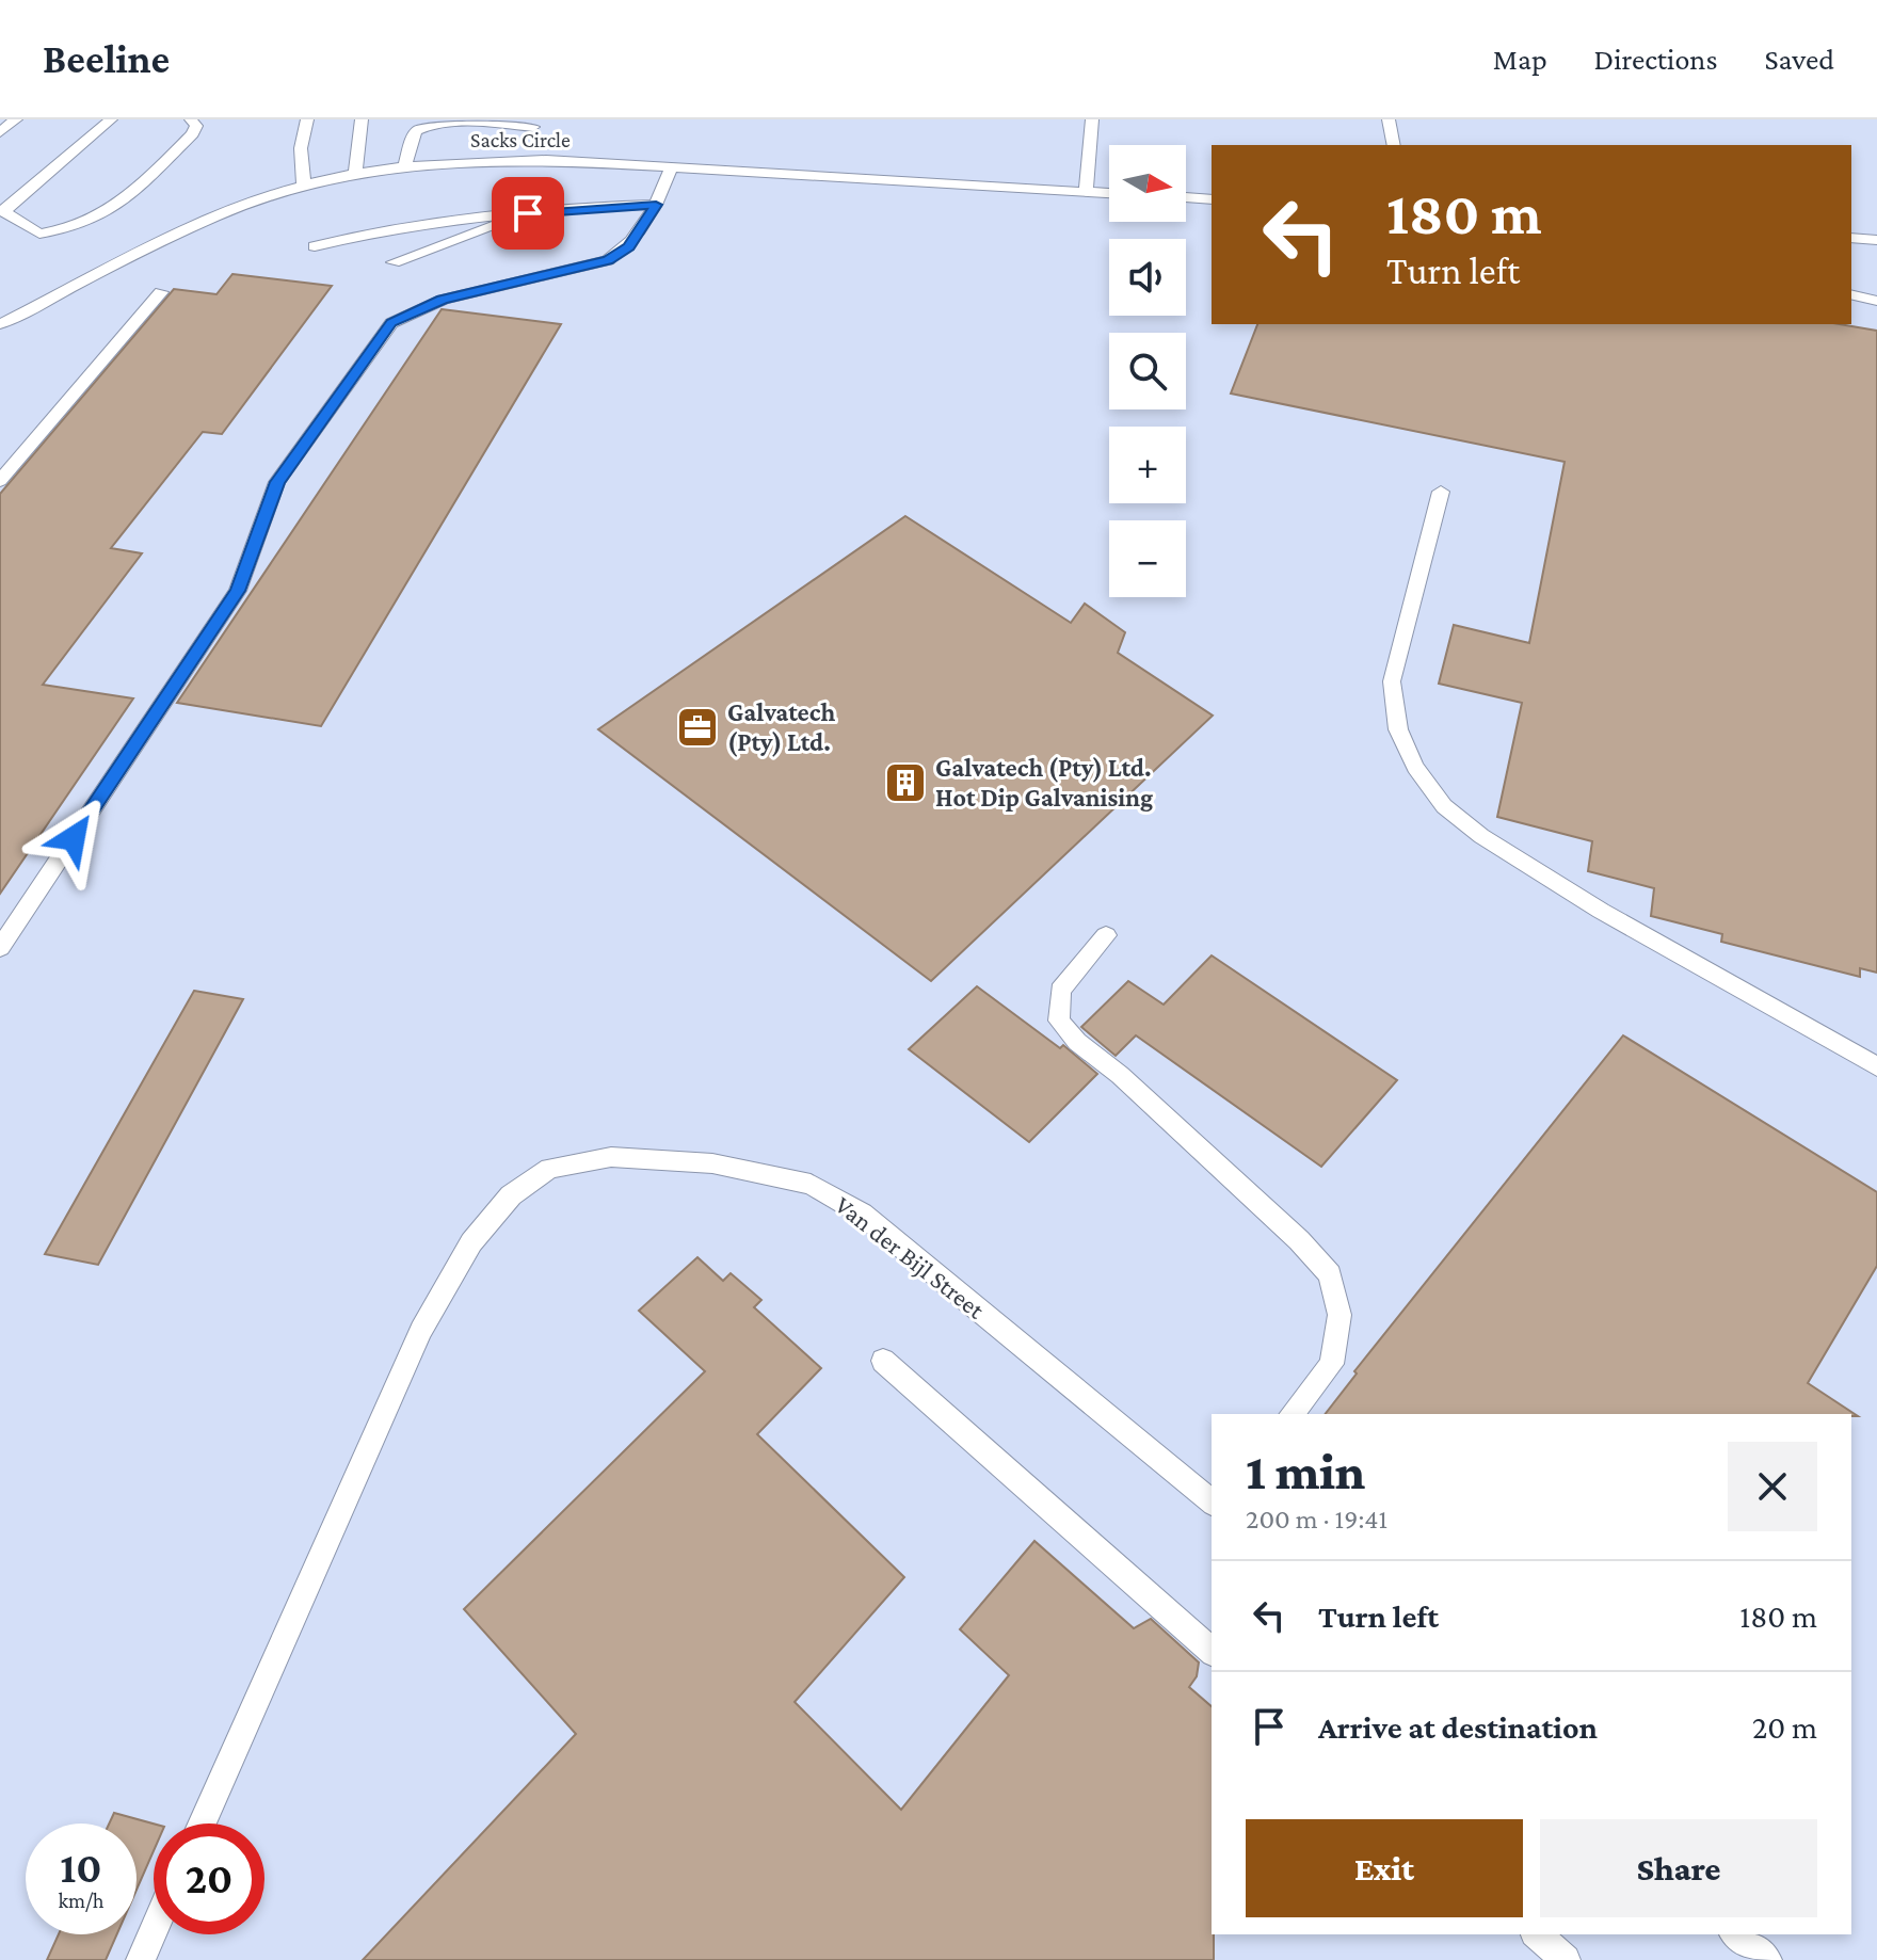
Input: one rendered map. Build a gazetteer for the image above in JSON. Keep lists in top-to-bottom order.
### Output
{
  "streets": {
    "lane": ["Sacks Circle", "Van der Bijl Street"]
  },
  "places": {
    "office": ["Galvatech (Pty) Ltd."],
    "building": ["Galvatech (Pty) Ltd. Hot Dip Galvanising"]
  },
  "north": "right",
  "page": {
    "header": "Beeline",
    "nav": ["Map", "Directions", "Saved"],
    "map_buttons": ["+", "−"],
    "turn": ["180 m", "Turn left"],
    "heading": ["1 min", "200 m · 19:41"],
    "list": [
      {
        "name": "Turn left",
        "value": "180 m"
      },
      {
        "name": "Arrive at destination",
        "value": "20 m"
      }
    ],
    "buttons": ["Exit", "Share"],
    "speed": "10 km/h",
    "limit": "20"
  }
}
